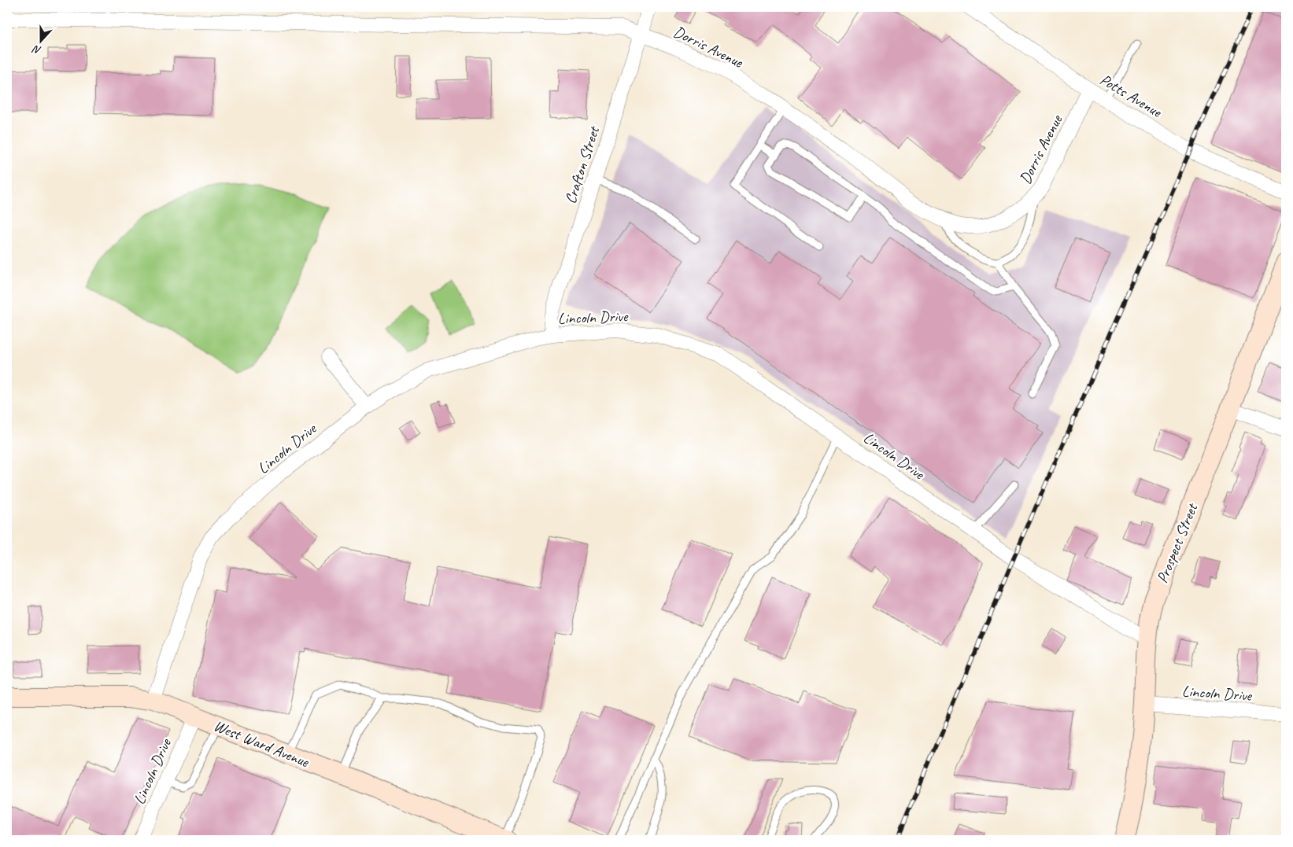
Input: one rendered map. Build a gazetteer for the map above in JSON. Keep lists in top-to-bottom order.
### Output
{
  "streets": {
    "street": [
      "Dorris Avenue",
      "Potts Avenue",
      "Crafton Street",
      "Lincoln Drive",
      "Prospect Street",
      "West Ward Avenue"
    ]
  },
  "crossings": [
    ["Dorris Avenue", "Potts Avenue"],
    ["Dorris Avenue", "Crafton Street"],
    ["Crafton Street", "Lincoln Drive"],
    ["Lincoln Drive", "Prospect Street"],
    ["Lincoln Drive", "West Ward Avenue"]
  ],
  "north": "bottom"
}
